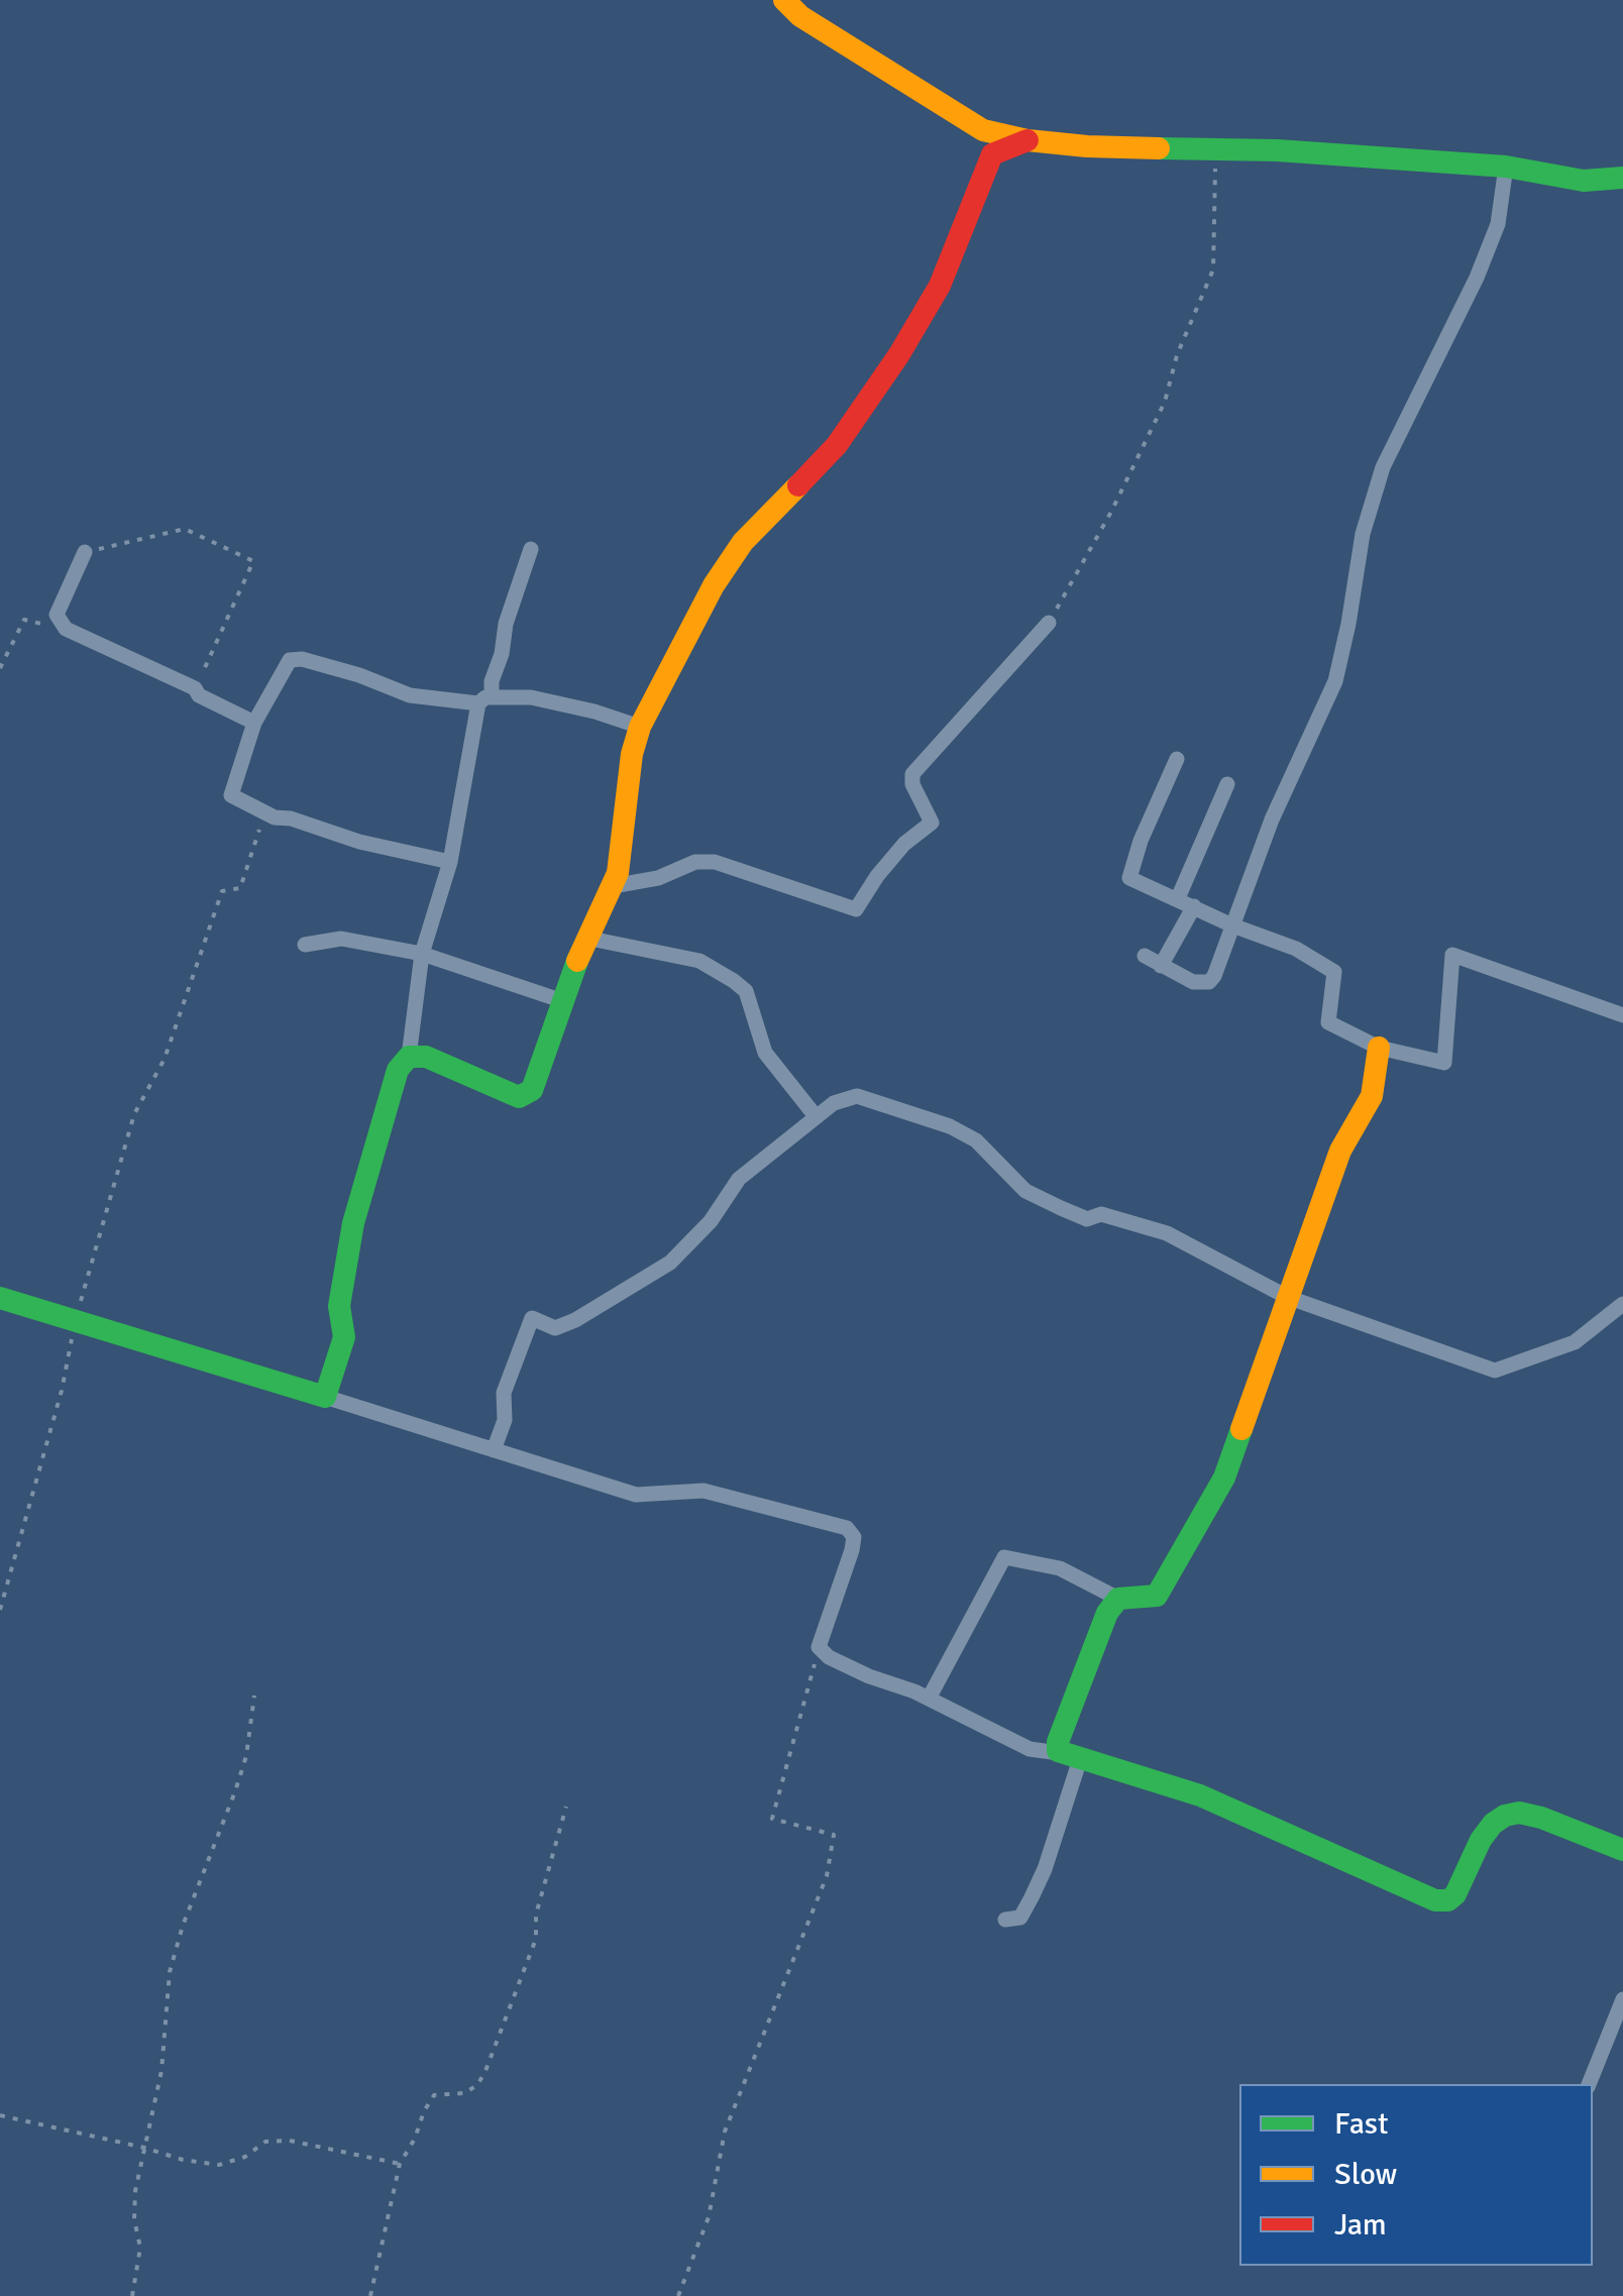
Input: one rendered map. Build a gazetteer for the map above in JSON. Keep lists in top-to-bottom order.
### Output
{
  "legend": ["Fast", "Slow", "Jam"]
}
